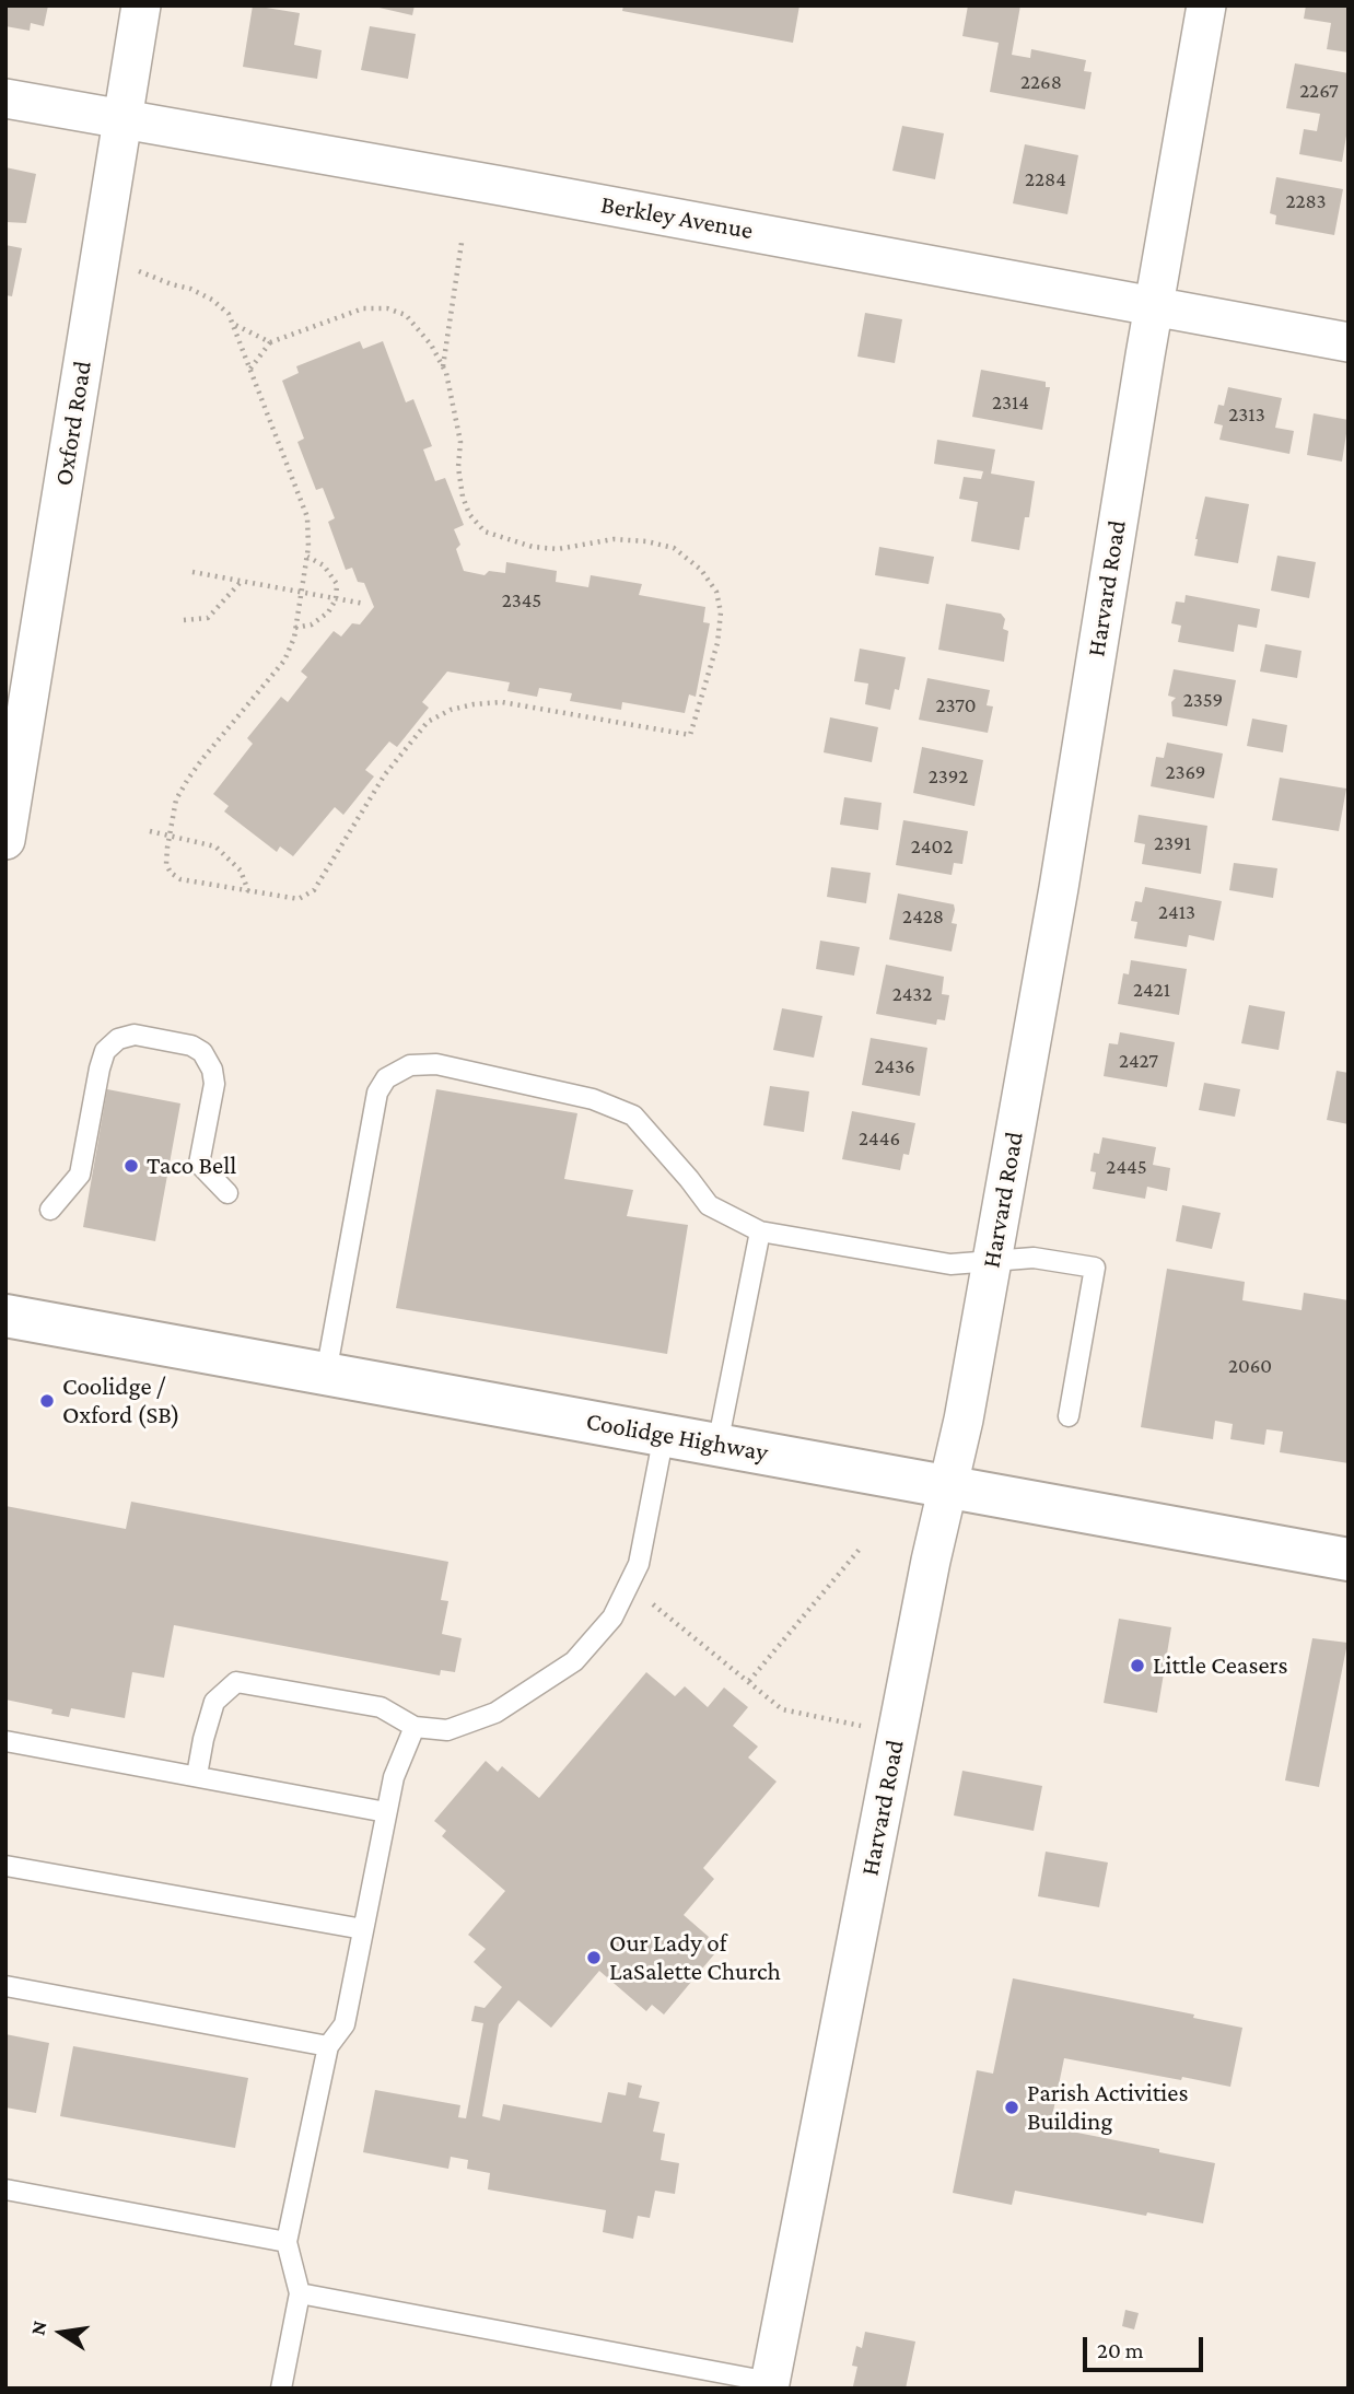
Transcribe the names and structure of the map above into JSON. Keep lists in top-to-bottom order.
{
  "streets": {
    "main road": ["Coolidge Highway"],
    "street": ["Berkley Avenue", "Oxford Road", "Harvard Road"]
  },
  "crossings": [
    ["Berkley Avenue", "Oxford Road"],
    ["Berkley Avenue", "Harvard Road"],
    ["Harvard Road", "Coolidge Highway"]
  ],
  "places": [
    "Taco Bell",
    "Coolidge / Oxford (SB)",
    "Little Ceasers",
    "Our Lady of LaSalette Church",
    "Parish Activities Building"
  ],
  "house_numbers": [
    "2268",
    "2267",
    "2284",
    "2283",
    "2314",
    "2313",
    "2345",
    "2359",
    "2370",
    "2369",
    "2392",
    "2391",
    "2402",
    "2413",
    "2428",
    "2421",
    "2432",
    "2427",
    "2436",
    "2446",
    "2445",
    "2060"
  ],
  "scale_bar": "20 m",
  "north": "left"
}
